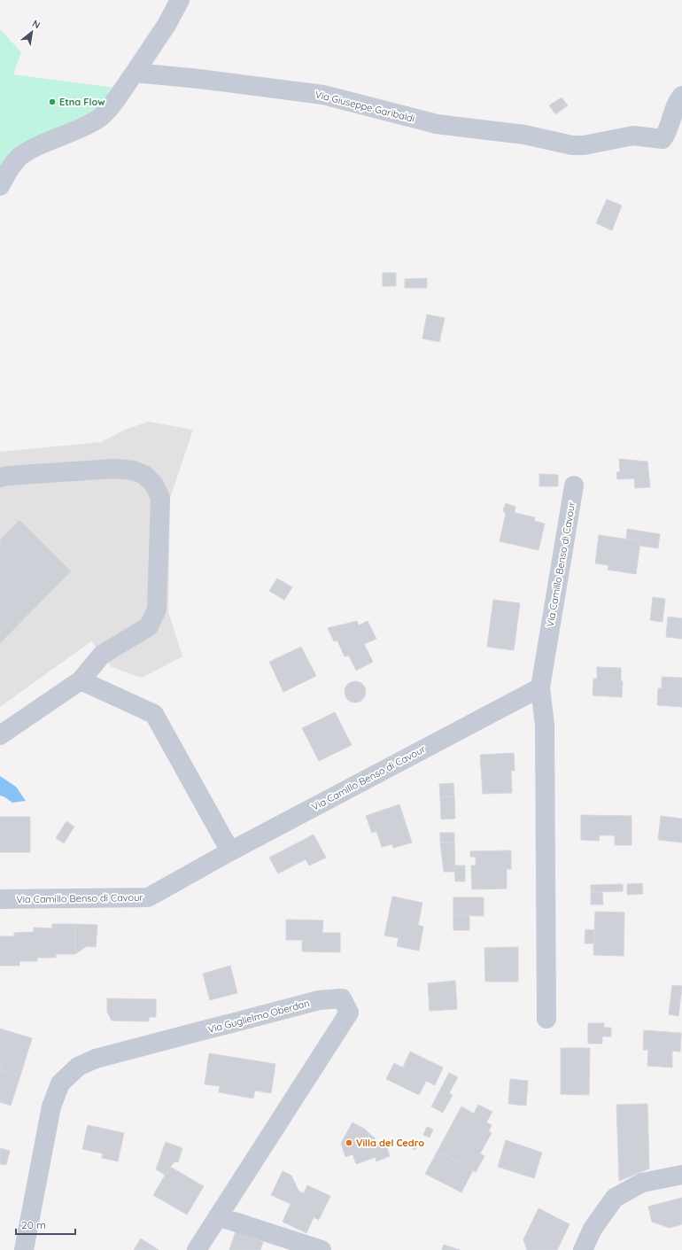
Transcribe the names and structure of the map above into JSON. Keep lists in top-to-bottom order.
{
  "streets": {
    "street": ["Via Giuseppe Garibaldi", "Via Camillo Benso di Cavour", "Via Guglielmo Oberdan"]
  },
  "places": ["Etna Flow", "Villa del Cedro"],
  "scale_bar": "20 m",
  "north": "top right"
}
